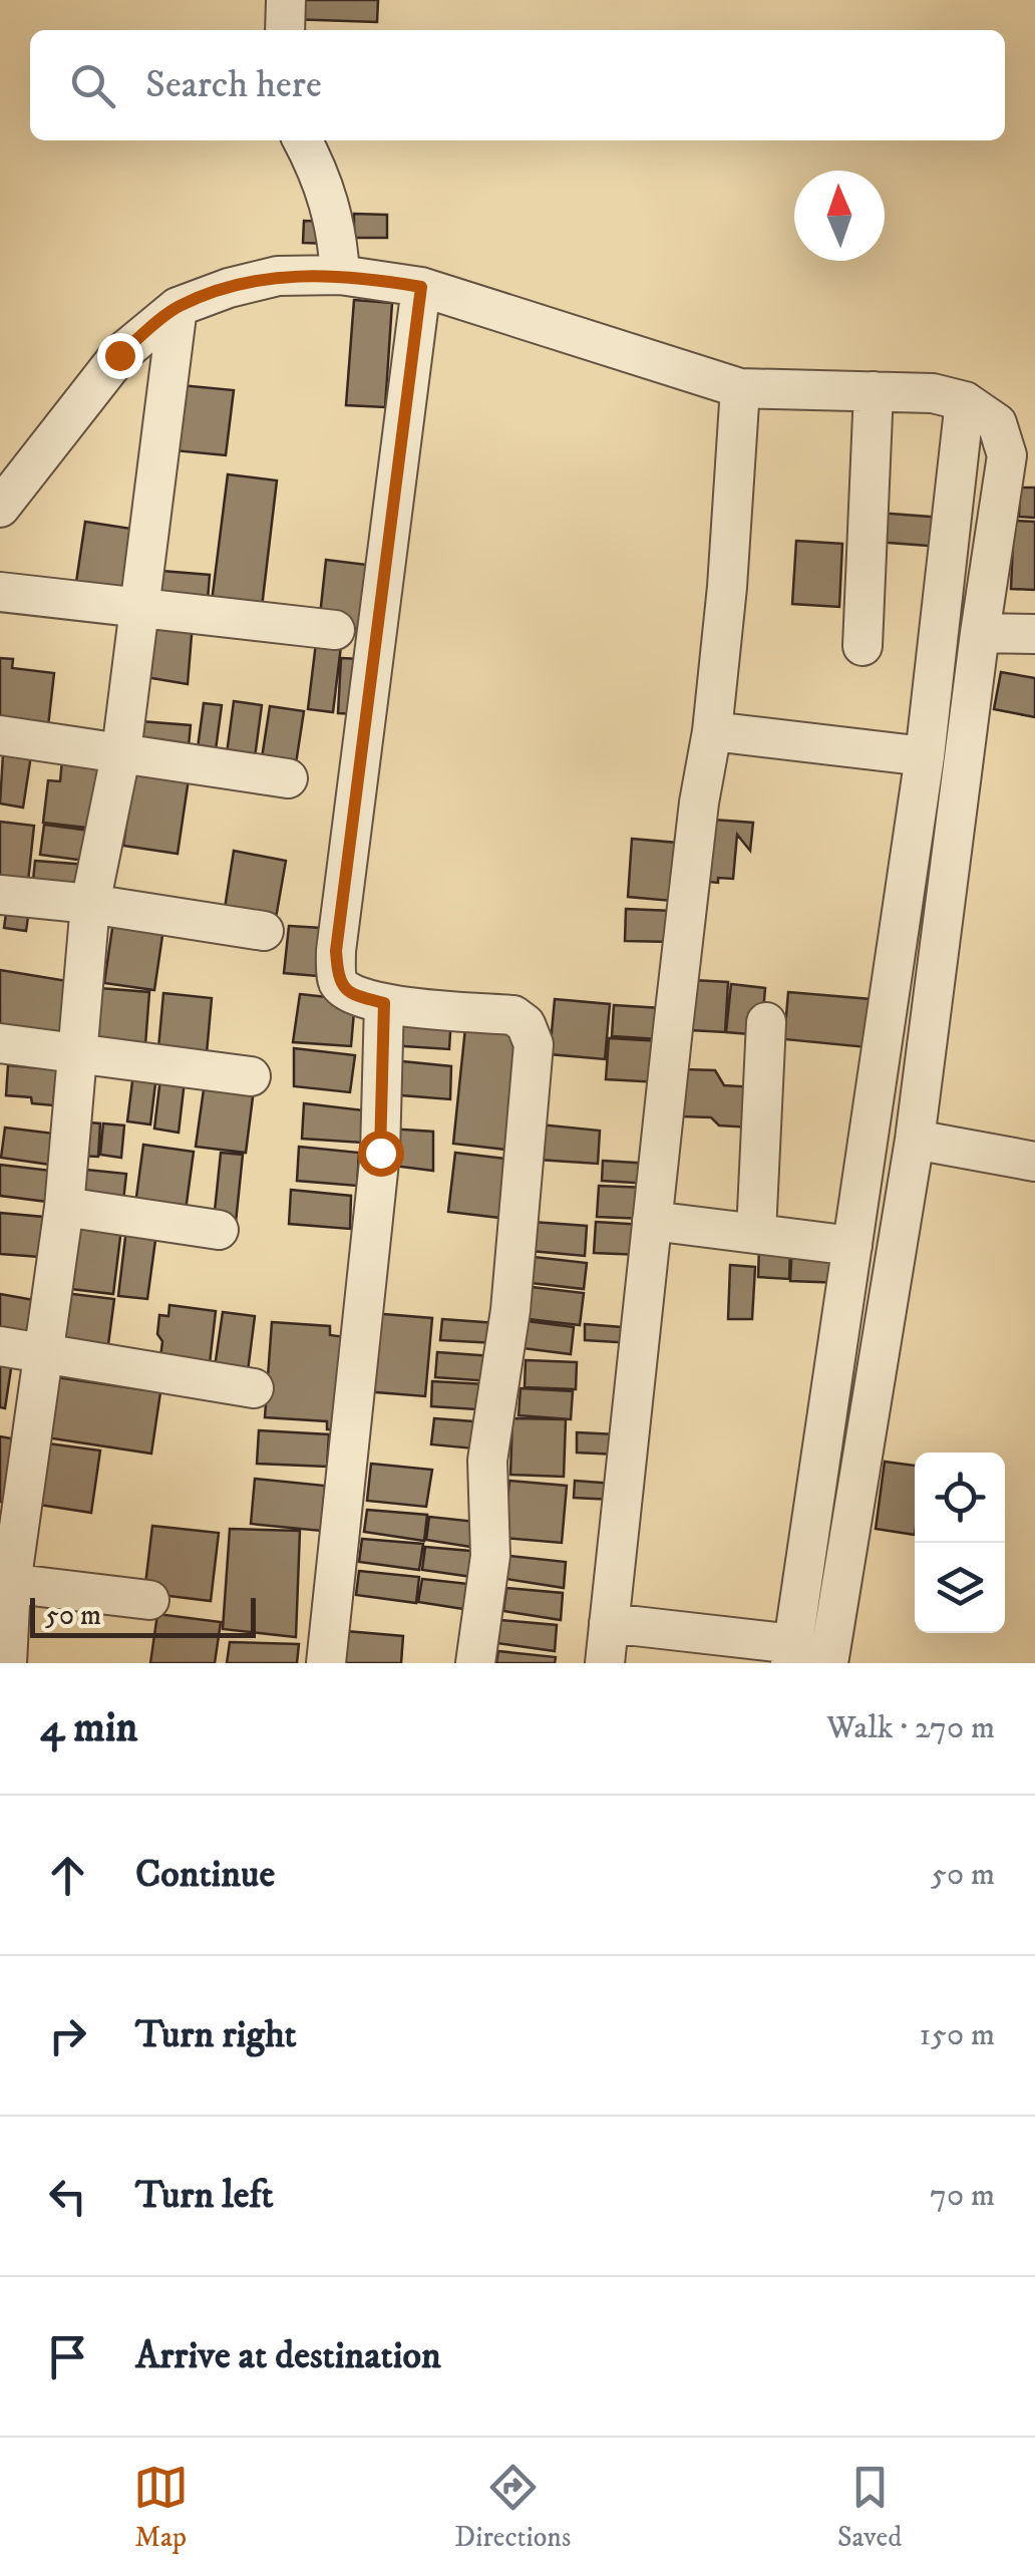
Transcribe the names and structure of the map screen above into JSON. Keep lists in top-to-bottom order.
{
  "scale_bar": "50 m",
  "north": "top",
  "page": {
    "search": "Search here",
    "scale": "50 m",
    "heading": ["4 min", "Walk · 270 m"],
    "list": [
      ["Continue", "50 m"],
      ["Turn right", "150 m"],
      ["Turn left", "70 m"],
      "Arrive at destination"
    ],
    "nav": ["Map", "Directions", "Saved"]
  }
}
